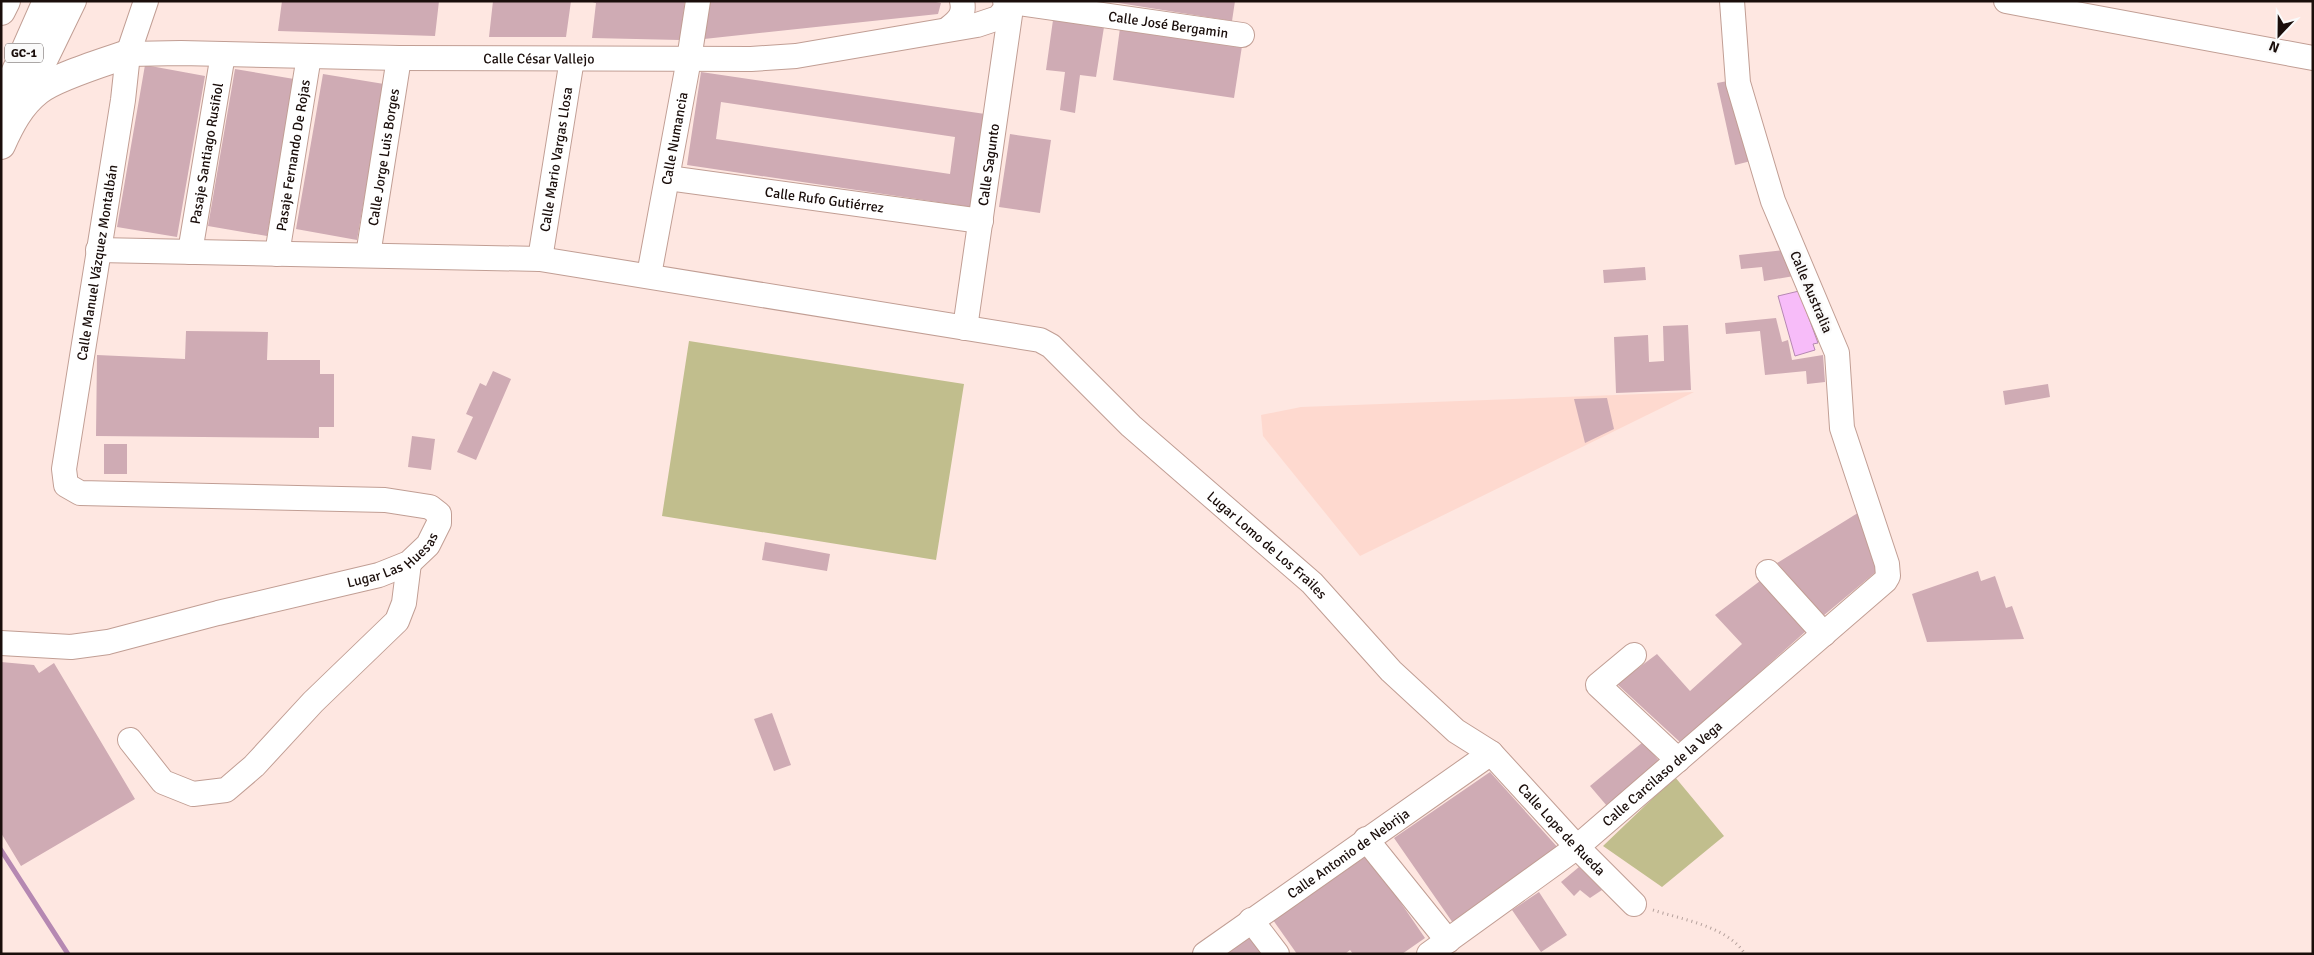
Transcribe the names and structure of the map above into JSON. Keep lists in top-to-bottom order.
{
  "streets": {
    "highway": ["GC-1"],
    "street": [
      "Calle José Bergamin",
      "Calle César Vallejo",
      "Calle Numancia",
      "Pasaje Santiago Rusiñol",
      "Pasaje Fernando De Rojas",
      "Calle Jorge Luis Borges",
      "Calle Mario Vargas Llosa",
      "Calle Sagunto",
      "Calle Rufo Gutiérrez",
      "Calle Manuel Vázquez Montalbán",
      "Calle Australia",
      "Lugar Lomo de Los Frailes",
      "Lugar Las Huesas",
      "Calle Carcilaso de la Vega",
      "Calle Lope de Rueda",
      "Calle Antonio de Nebrija"
    ]
  },
  "crossings": [
    ["Calle José Bergamin", "Calle César Vallejo"],
    ["Calle José Bergamin", "Calle Sagunto"],
    ["Calle César Vallejo", "Calle Numancia"],
    ["Calle César Vallejo", "Pasaje Santiago Rusiñol"],
    ["Calle César Vallejo", "Pasaje Fernando De Rojas"],
    ["Calle César Vallejo", "Calle Jorge Luis Borges"],
    ["Calle César Vallejo", "Calle Mario Vargas Llosa"],
    ["Calle César Vallejo", "Calle Sagunto"],
    ["Calle César Vallejo", "Calle Manuel Vázquez Montalbán"],
    ["Calle Numancia", "Calle Rufo Gutiérrez"],
    ["Calle Sagunto", "Calle Rufo Gutiérrez"],
    ["Calle Sagunto", "Lugar Lomo de Los Frailes"],
    ["Calle Manuel Vázquez Montalbán", "Lugar Las Huesas"],
    ["Calle Australia", "Calle Carcilaso de la Vega"],
    ["Lugar Lomo de Los Frailes", "Calle Lope de Rueda"],
    ["Lugar Lomo de Los Frailes", "Calle Antonio de Nebrija"],
    ["Calle Carcilaso de la Vega", "Calle Lope de Rueda"],
    ["Calle Lope de Rueda", "Calle Antonio de Nebrija"]
  ],
  "north": "bottom"
}
